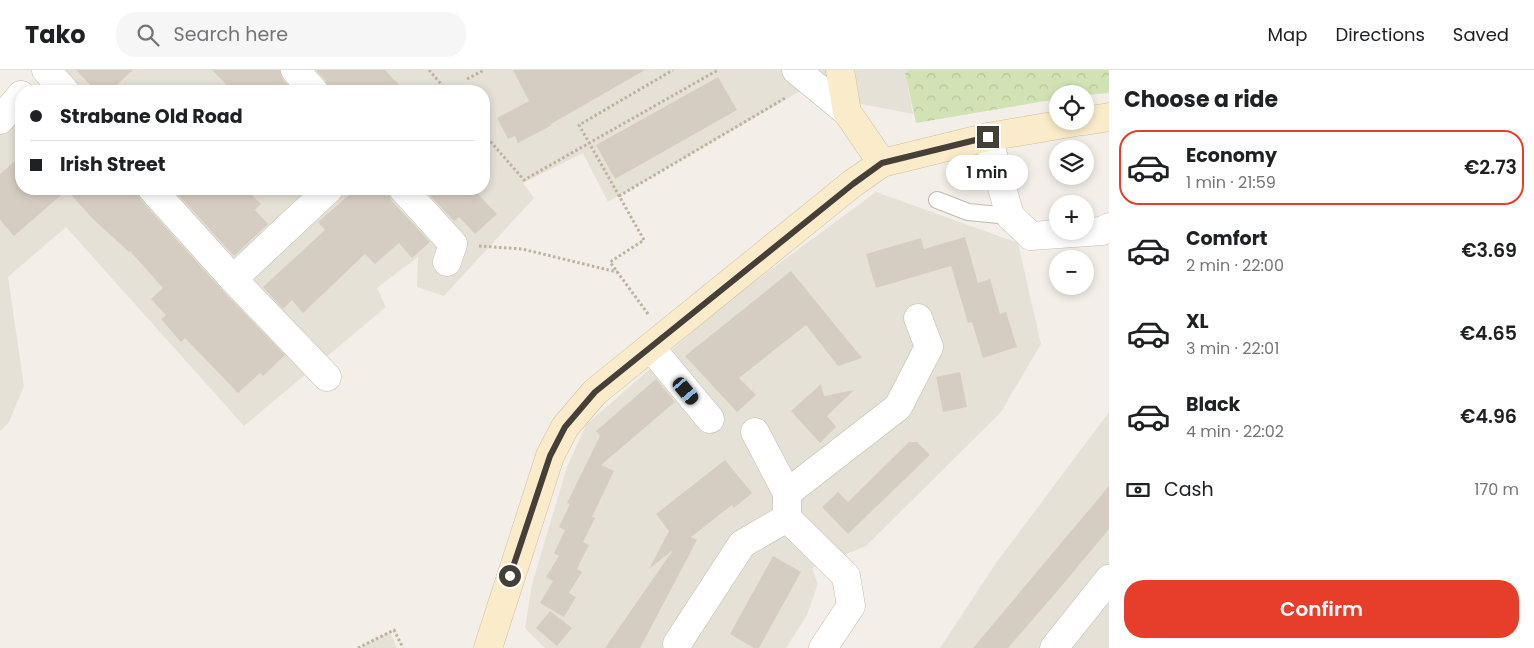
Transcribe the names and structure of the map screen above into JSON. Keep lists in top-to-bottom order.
{
  "page": {
    "header": "Tako",
    "search": "Search here",
    "nav": ["Map", "Directions", "Saved"],
    "heading": "Choose a ride",
    "map_buttons": ["+", "−"],
    "banner": ["Strabane Old Road", "Irish Street"],
    "list": [
      {
        "name": "Economy",
        "note": "1 min · 21:59",
        "value": "€2.73"
      },
      {
        "name": "Comfort",
        "note": "2 min · 22:00",
        "value": "€3.69"
      },
      {
        "name": "XL",
        "note": "3 min · 22:01",
        "value": "€4.65"
      },
      {
        "name": "Black",
        "note": "4 min · 22:02",
        "value": "€4.96"
      }
    ],
    "bubble": "1 min",
    "pay": ["Cash", "170 m"],
    "buttons": "Confirm"
  }
}
